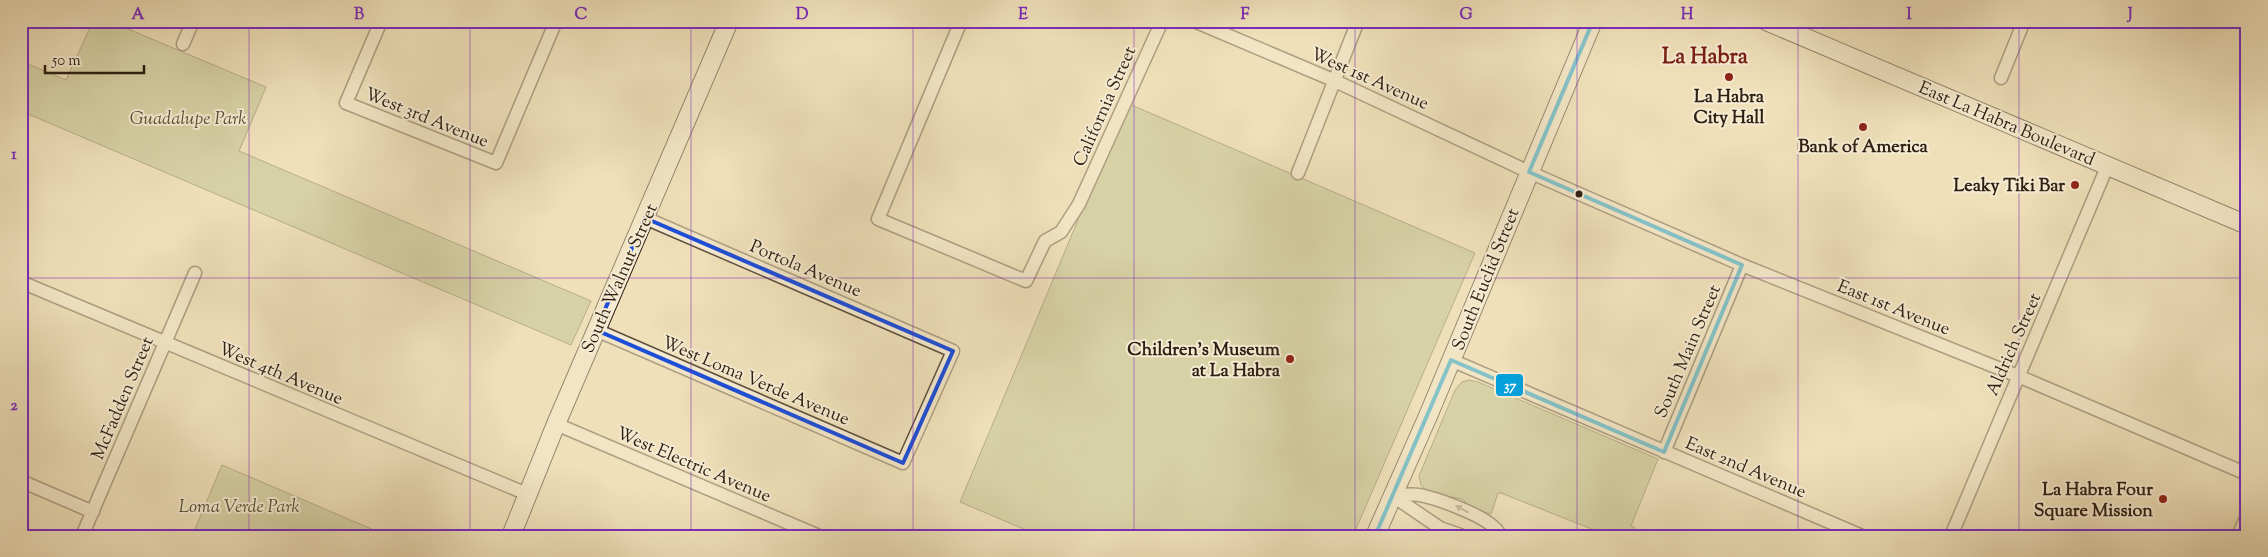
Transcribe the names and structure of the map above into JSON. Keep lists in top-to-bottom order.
{
  "streets": {
    "main road": ["East La Habra Boulevard", "South Walnut Street", "South Euclid Street"],
    "street": [
      "West 1st Avenue",
      "California Street",
      "West 3rd Avenue",
      "Portola Avenue",
      "East 1st Avenue",
      "Aldrich Street",
      "South Main Street",
      "West 4th Avenue",
      "West Loma Verde Avenue",
      "McFadden Street",
      "West Electric Avenue",
      "East 2nd Avenue"
    ]
  },
  "crossings": [
    ["West 1st Avenue", "South Euclid Street"],
    ["West 1st Avenue", "East 1st Avenue"],
    ["East La Habra Boulevard", "Aldrich Street"],
    ["Portola Avenue", "South Walnut Street"],
    ["Portola Avenue", "West Loma Verde Avenue"],
    ["South Walnut Street", "West 4th Avenue"],
    ["South Walnut Street", "West Loma Verde Avenue"],
    ["South Walnut Street", "West Electric Avenue"],
    ["South Euclid Street", "East 1st Avenue"],
    ["South Euclid Street", "East 2nd Avenue"],
    ["East 1st Avenue", "Aldrich Street"],
    ["East 1st Avenue", "South Main Street"],
    ["South Main Street", "East 2nd Avenue"],
    ["West 4th Avenue", "McFadden Street"]
  ],
  "districts": ["La Habra"],
  "parks": ["Guadalupe Park", "Loma Verde Park"],
  "places": [
    "La Habra City Hall",
    "Bank of America",
    "Leaky Tiki Bar",
    "Children's Museum at La Habra",
    "La Habra Four Square Mission"
  ],
  "lines": ["transit line 37"],
  "scale_bar": "50 m",
  "grid": {
    "columns": [
      "A",
      "B",
      "C",
      "D",
      "E",
      "F",
      "G",
      "H",
      "I",
      "J"
    ],
    "rows": ["1", "2"]
  }
}
